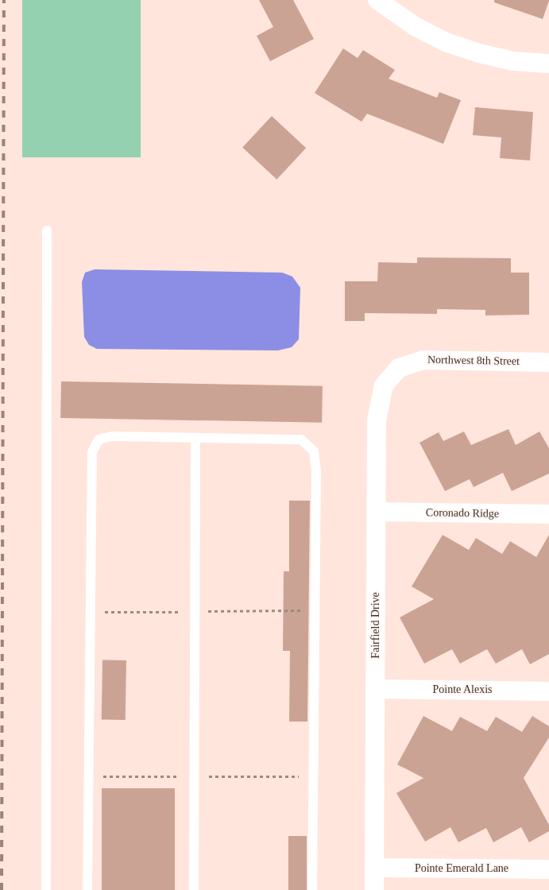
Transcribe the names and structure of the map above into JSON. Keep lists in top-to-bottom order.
{
  "streets": {
    "street": [
      "Northwest 8th Street",
      "Coronado Ridge",
      "Fairfield Drive",
      "Pointe Alexis",
      "Pointe Emerald Lane"
    ]
  },
  "crossings": [
    ["Northwest 8th Street", "Fairfield Drive"],
    ["Coronado Ridge", "Fairfield Drive"],
    ["Fairfield Drive", "Pointe Alexis"],
    ["Fairfield Drive", "Pointe Emerald Lane"]
  ]
}
